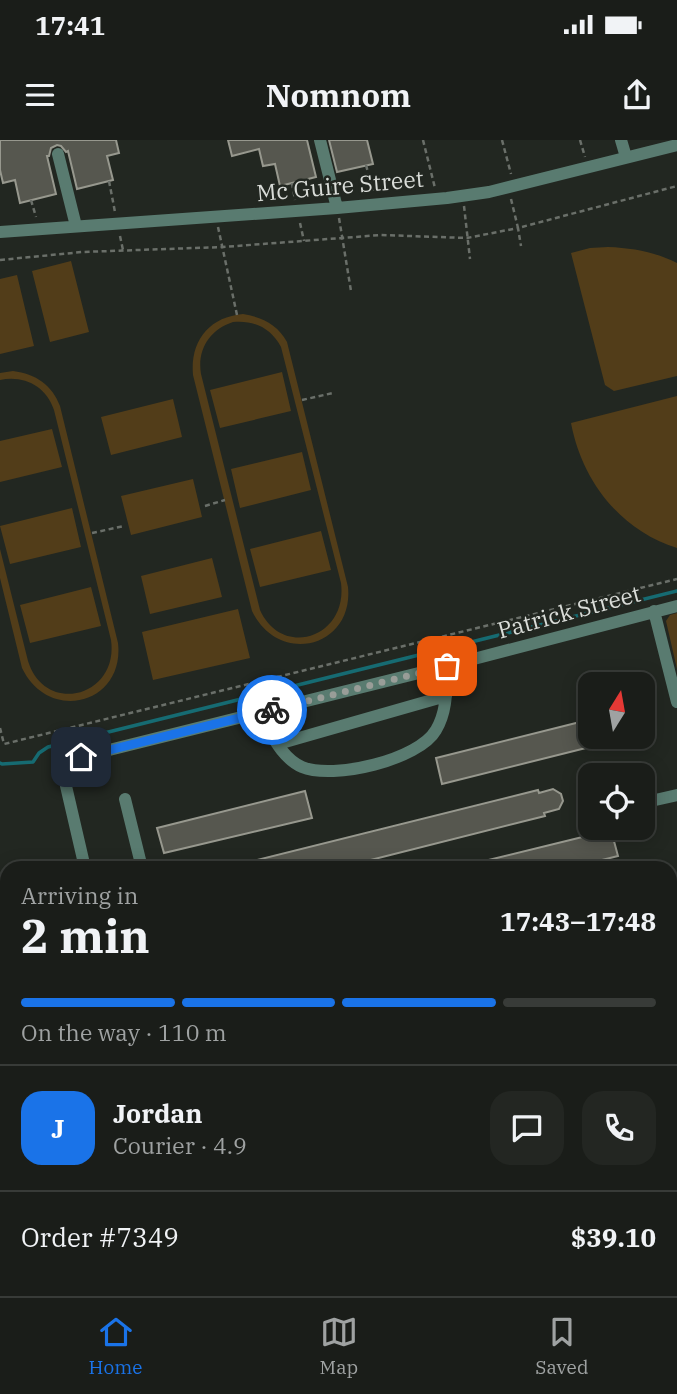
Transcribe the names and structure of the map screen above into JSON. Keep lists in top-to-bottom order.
{
  "streets": {
    "street": ["Mc Guire Street", "Patrick Street"]
  },
  "north": "top",
  "page": {
    "status": "17:41",
    "header": "Nomnom",
    "heading": ["2 min", "Arriving in", "17:43–17:48"],
    "panel": [
      "Jordan",
      "Courier · 4.9",
      "Order #7349",
      "$39.10"
    ],
    "bar": "On the way · 110 m",
    "round": "J",
    "tabs": ["Home", "Map", "Saved"]
  }
}
